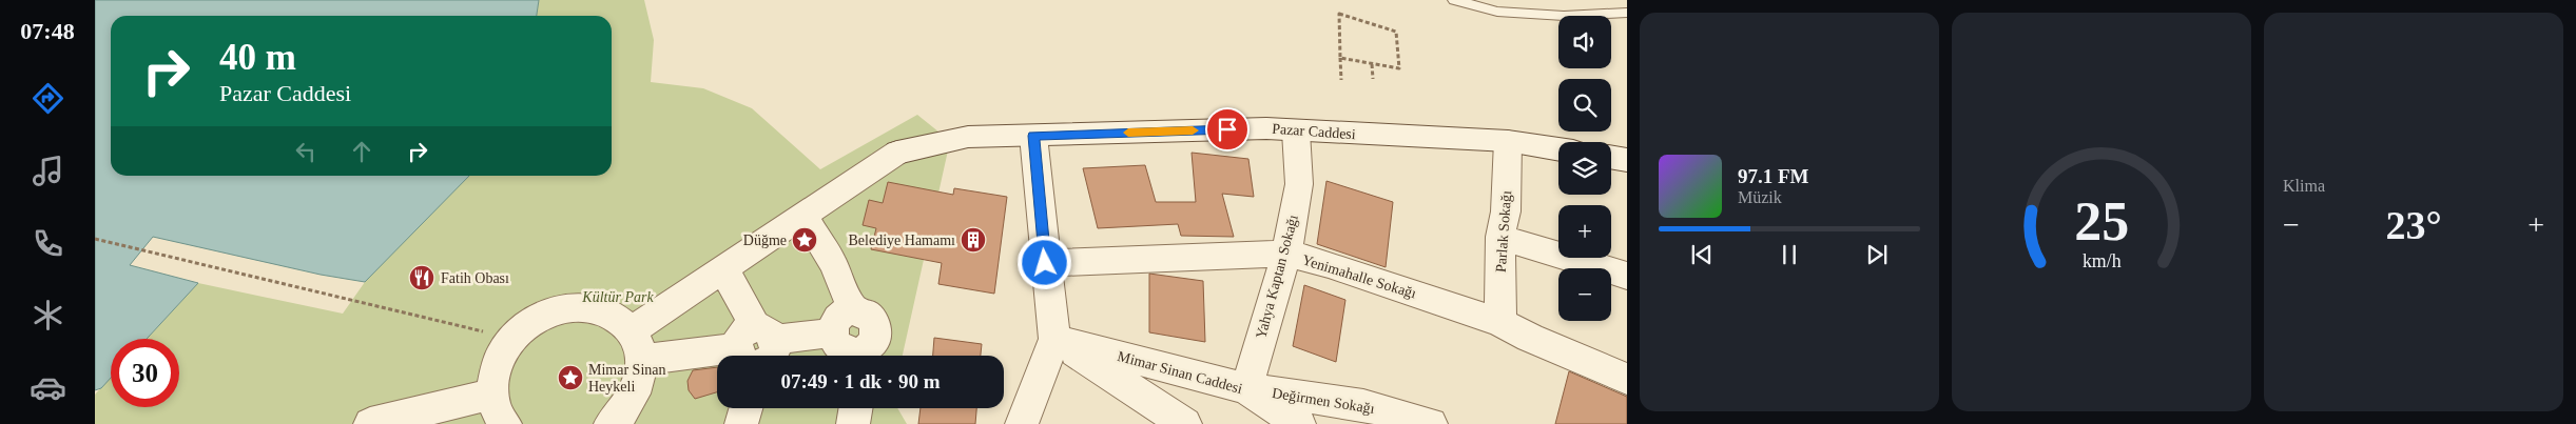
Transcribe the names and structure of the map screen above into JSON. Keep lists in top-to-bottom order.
{
  "streets": {
    "street": [
      "Pazar Caddesi",
      "Parlak Sokağı",
      "Yahya Kaptan Sokağı",
      "Yenimahalle Sokağı",
      "Mimar Sinan Caddesi",
      "Değirmen Sokağı"
    ]
  },
  "crossings": [
    ["Pazar Caddesi", "Parlak Sokağı"],
    ["Pazar Caddesi", "Yahya Kaptan Sokağı"],
    ["Parlak Sokağı", "Yenimahalle Sokağı"],
    ["Yahya Kaptan Sokağı", "Yenimahalle Sokağı"],
    ["Yahya Kaptan Sokağı", "Mimar Sinan Caddesi"],
    ["Yahya Kaptan Sokağı", "Değirmen Sokağı"],
    ["Mimar Sinan Caddesi", "Değirmen Sokağı"]
  ],
  "parks": ["Kültür Park"],
  "places": {
    "place": ["Düğme", "Mimar Sinan Heykeli"],
    "building": ["Belediye Hamamı"],
    "restaurant": ["Fatih Obası"]
  },
  "page": {
    "tabs": "07:48",
    "tile": "Klima",
    "map_buttons": ["+", "−"],
    "turn": ["40 m", "Pazar Caddesi"],
    "song": ["97.1 FM", "Müzik"],
    "heat": ["−", "23°", "+"],
    "limit": "30",
    "trip": "07:49 · 1 dk · 90 m",
    "gauge": ["25", "km/h"]
  }
}
